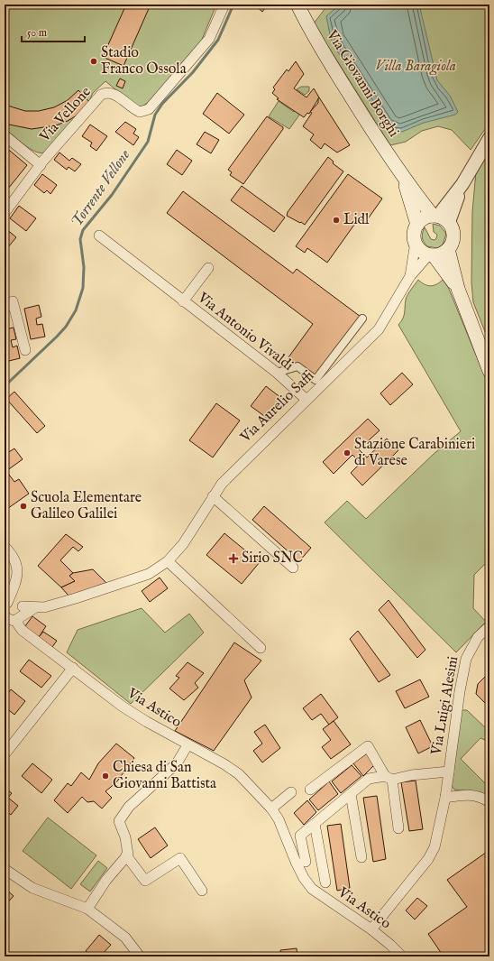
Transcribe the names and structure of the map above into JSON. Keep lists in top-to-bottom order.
{
  "streets": {
    "main road": ["Via Giovanni Borghi"],
    "street": [
      "Via Vellone",
      "Via Antonio Vivaldi",
      "Via Aurelio Saffi",
      "Via Luigi Alesini",
      "Via Astico"
    ]
  },
  "crossings": [
    ["Via Giovanni Borghi", "Via Aurelio Saffi"],
    ["Via Antonio Vivaldi", "Via Aurelio Saffi"],
    ["Via Aurelio Saffi", "Via Astico"],
    ["Via Luigi Alesini", "Via Astico"]
  ],
  "water": ["Torrente Vellone"],
  "parks": ["Villa Baragiola"],
  "places": {
    "other": [
      "Stadio Franco Ossola",
      "Lidl",
      "Stazione Carabinieri di Varese",
      "Scuola Elementare Galileo Galilei",
      "Chiesa di San Giovanni Battista"
    ],
    "health": ["Sirio SNC"]
  },
  "scale_bar": "50 m"
}
